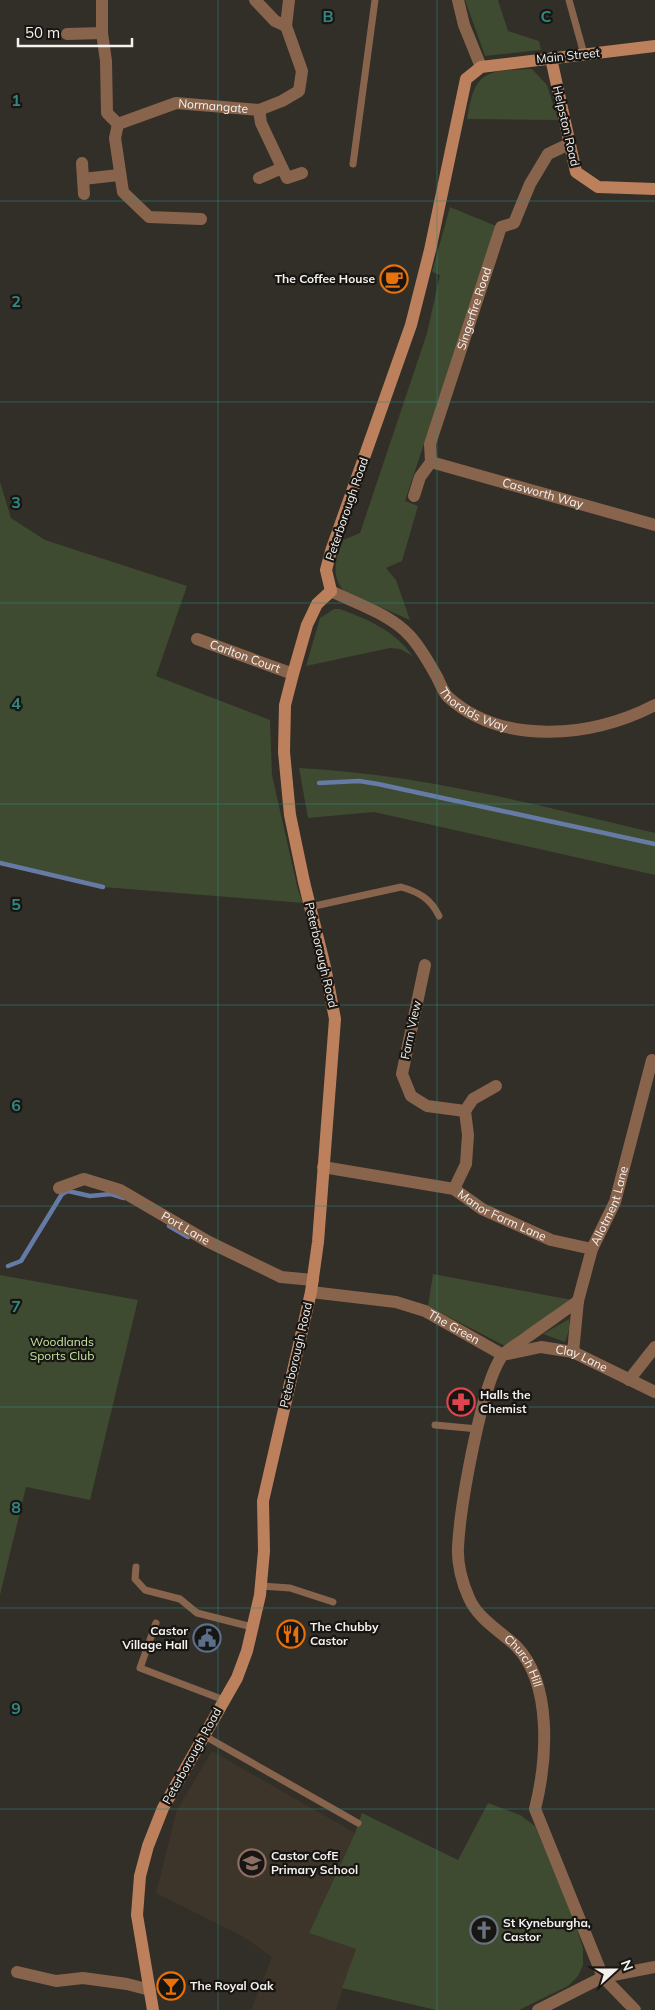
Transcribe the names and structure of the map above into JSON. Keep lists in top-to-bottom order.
{
  "streets": {
    "street": [
      "Main Street",
      "Normangate",
      "Helpston Road",
      "Singerfire Road",
      "Casworth Way",
      "Peterborough Road",
      "Carlton Court",
      "Thorolds Way",
      "Farm View",
      "Allotment Lane",
      "Manor Farm Lane",
      "Port Lane",
      "The Green",
      "Clay Lane",
      "Church Hill"
    ]
  },
  "crossings": [
    ["Main Street", "Helpston Road"],
    ["Main Street", "Peterborough Road"],
    ["Helpston Road", "Singerfire Road"],
    ["Singerfire Road", "Casworth Way"],
    ["Peterborough Road", "Carlton Court"],
    ["Peterborough Road", "Thorolds Way"],
    ["Peterborough Road", "Manor Farm Lane"],
    ["Peterborough Road", "Port Lane"],
    ["Peterborough Road", "The Green"],
    ["Allotment Lane", "Manor Farm Lane"],
    ["Allotment Lane", "Clay Lane"],
    ["Port Lane", "The Green"],
    ["The Green", "Clay Lane"],
    ["The Green", "Church Hill"],
    ["Clay Lane", "Church Hill"]
  ],
  "parks": ["Woodlands Sports Club"],
  "places": {
    "cafe": ["The Coffee House"],
    "pharmacy": ["Halls the Chemist"],
    "restaurant": ["The Chubby Castor"],
    "public building": ["Castor Village Hall"],
    "school or university": ["Castor CofE Primary School"],
    "church": ["St Kyneburgha, Castor"],
    "bar": ["The Royal Oak"]
  },
  "scale_bar": "50 m",
  "north": "right",
  "grid": {
    "columns": ["B", "C"],
    "rows": [
      "1",
      "2",
      "3",
      "4",
      "5",
      "6",
      "7",
      "8",
      "9"
    ]
  }
}
